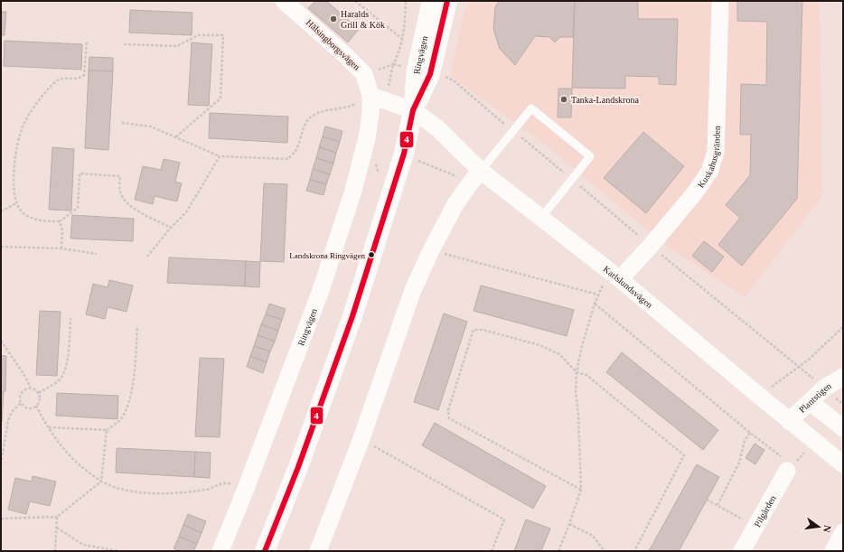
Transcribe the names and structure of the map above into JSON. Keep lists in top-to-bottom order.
{
  "streets": {
    "main road": ["Ringvägen"],
    "street": [
      "Hälsingborgsvägen",
      "Kuskahusgränden",
      "Karlslundsvägen",
      "Plantstigen",
      "Pilgården"
    ]
  },
  "crossings": [
    ["Hälsingborgsvägen", "Ringvägen"],
    ["Hälsingborgsvägen", "Karlslundsvägen"],
    ["Ringvägen", "Karlslundsvägen"],
    ["Kuskahusgränden", "Karlslundsvägen"],
    ["Karlslundsvägen", "Plantstigen"]
  ],
  "places": ["Haralds Grill & Kök", "Tanka-Landskrona", "Landskrona Ringvägen"],
  "lines": ["transit line 4"],
  "north": "right"
}
